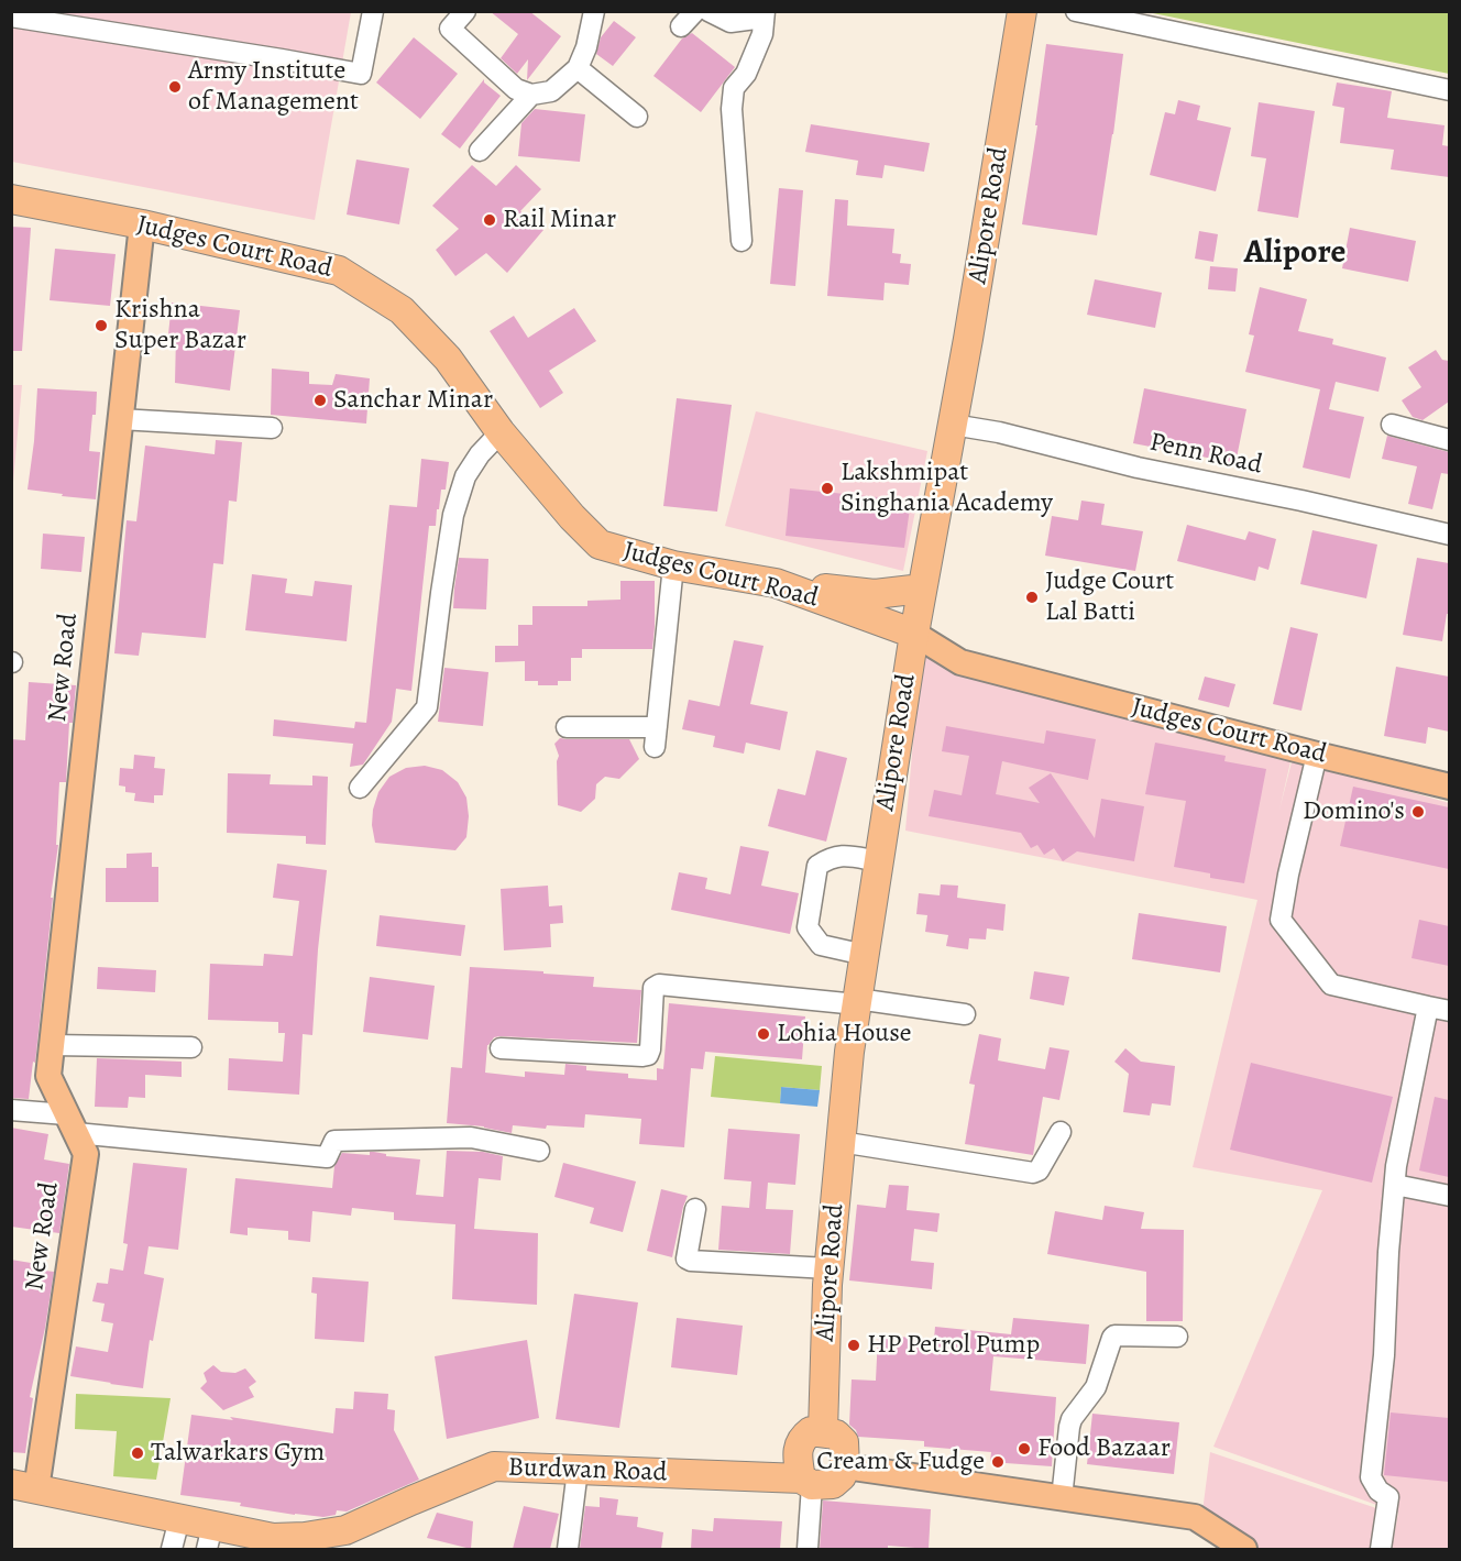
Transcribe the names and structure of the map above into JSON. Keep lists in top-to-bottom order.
{
  "streets": {
    "highway": ["Alipore Road", "Judges Court Road", "Burdwan Road"],
    "main road": ["New Road"],
    "street": ["Penn Road"]
  },
  "crossings": [
    ["Alipore Road", "Judges Court Road"],
    ["Alipore Road", "Penn Road"],
    ["Alipore Road", "Burdwan Road"],
    ["Judges Court Road", "New Road"],
    ["New Road", "Burdwan Road"]
  ],
  "districts": ["Alipore"],
  "places": [
    "Army Institute of Management",
    "Rail Minar",
    "Krishna Super Bazar",
    "Sanchar Minar",
    "Lakshmipat Singhania Academy",
    "Judge Court Lal Batti",
    "Domino's",
    "Lohia House",
    "HP Petrol Pump",
    "Food Bazaar",
    "Talwarkars Gym",
    "Cream & Fudge"
  ]
}
